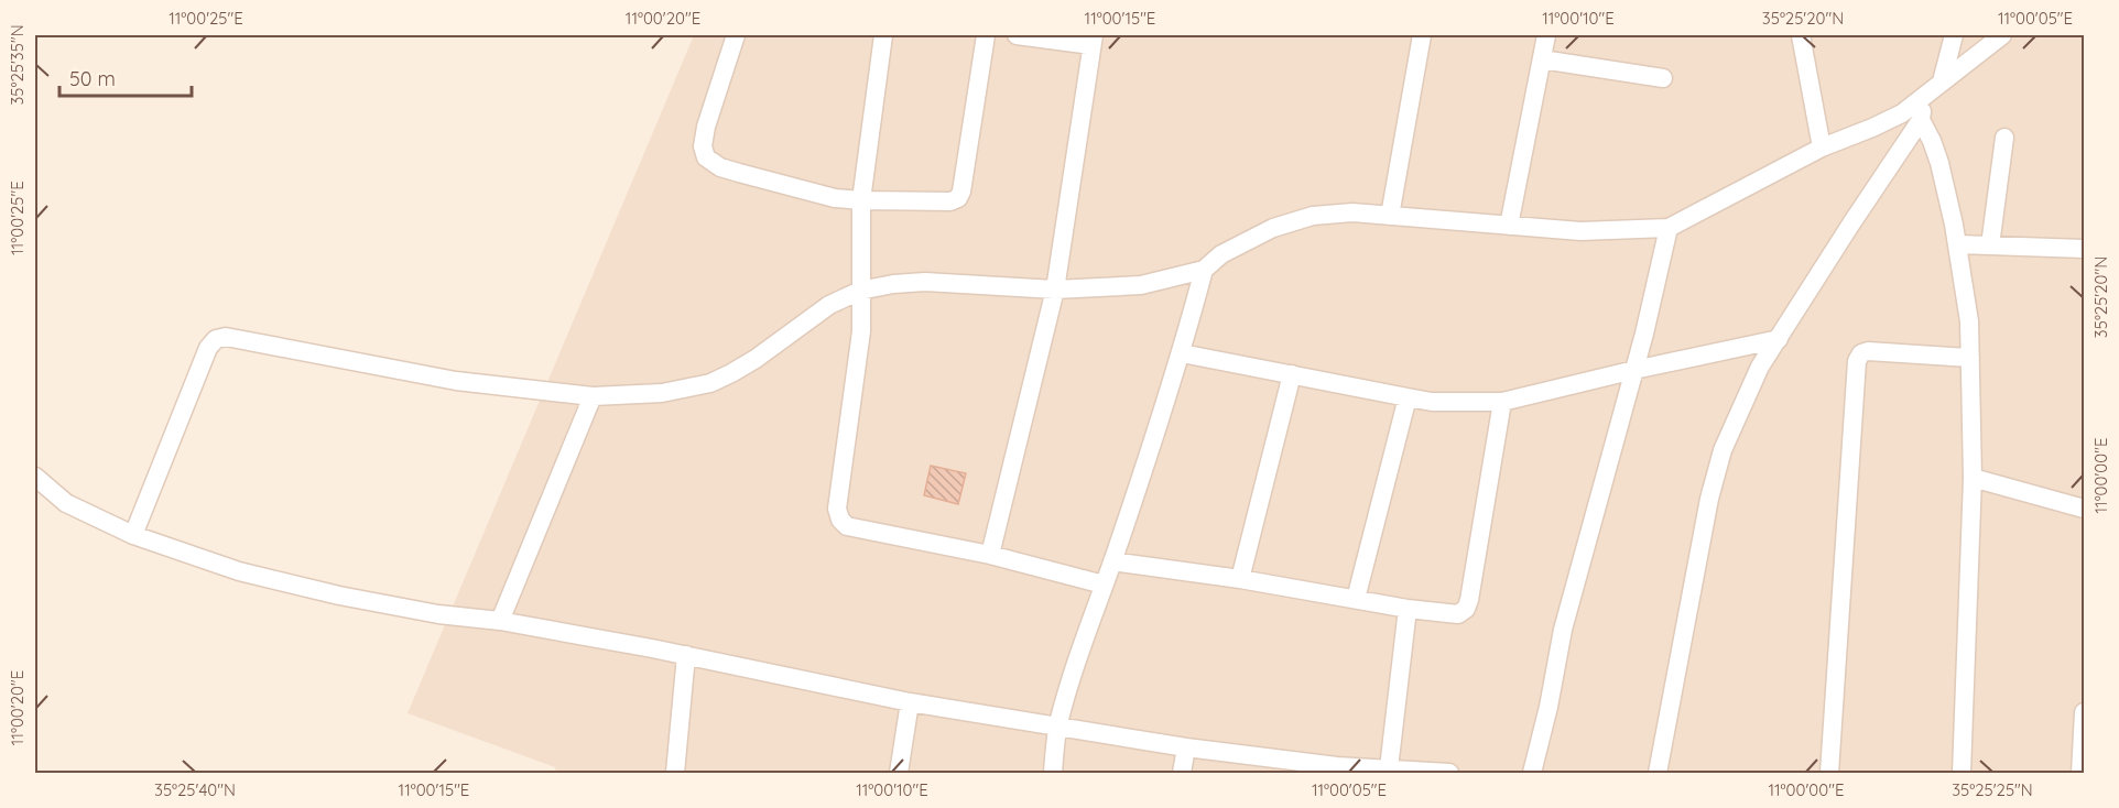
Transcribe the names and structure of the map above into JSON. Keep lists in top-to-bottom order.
{
  "scale_bar": "50 m",
  "coordinates": [
    "11°00'25\"E",
    "11°00'20\"E",
    "11°00'15\"E",
    "11°00'10\"E",
    "35°25'20\"N",
    "11°00'05\"E",
    "35°25'35\"N",
    "11°00'00\"E",
    "35°25'40\"N",
    "35°25'25\"N"
  ]
}
